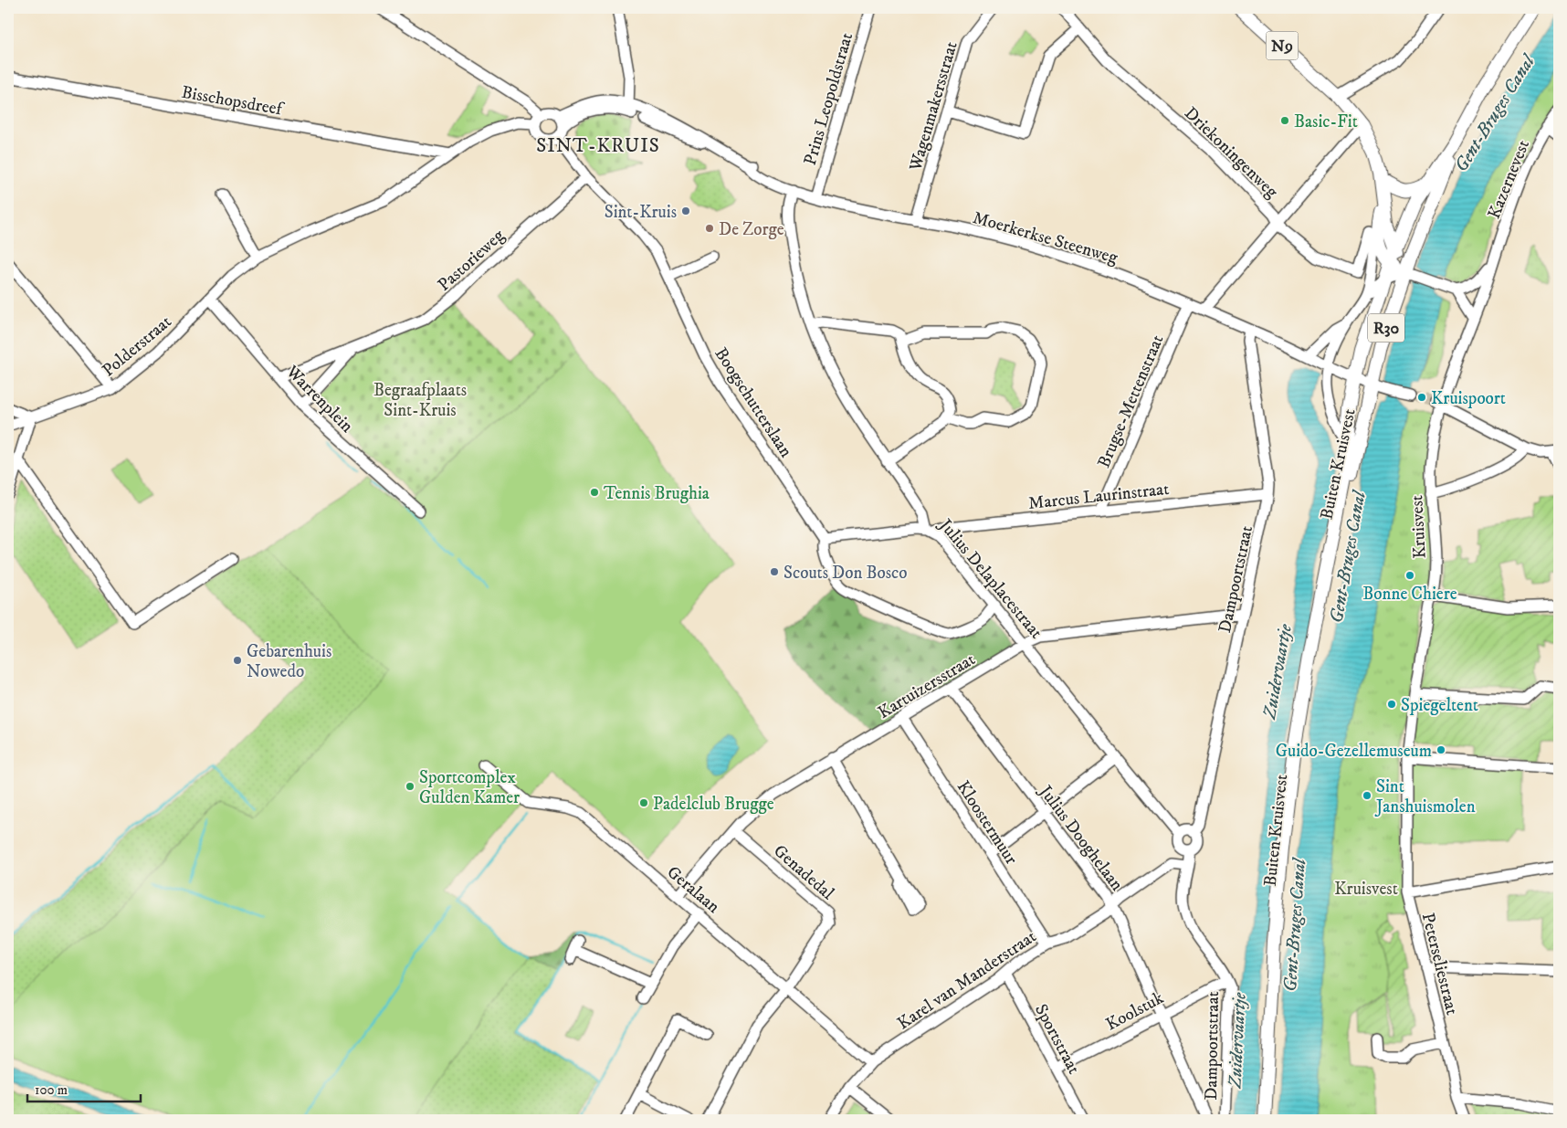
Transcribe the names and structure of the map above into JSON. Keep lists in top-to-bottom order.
{
  "streets": {
    "main road": ["N9", "R30", "Buiten Kruisvest"],
    "street": [
      "Prins Leopoldstraat",
      "Bisschopsdreef",
      "Wagenmakersstraat",
      "Driekoningenweg",
      "Kazernevest",
      "Moerkerkse Steenweg",
      "Pastorieweg",
      "Polderstraat",
      "Warrenplein",
      "Brugse-Mettenstraat",
      "Boogschutterslaan",
      "Marcus Laurinstraat",
      "Kruisvest",
      "Julius Delaplacestraat",
      "Dampoortstraat",
      "Kartuizersstraat",
      "Kloostermuur",
      "Julius Dooghelaan",
      "Genadedal",
      "Geralaan",
      "Peterseliestraat",
      "Karel van Manderstraat",
      "Koolstuk",
      "Sportstraat"
    ]
  },
  "crossings": [
    ["N9", "Driekoningenweg"],
    ["N9", "R30"],
    ["Prins Leopoldstraat", "Moerkerkse Steenweg"],
    ["Bisschopsdreef", "Polderstraat"],
    ["Wagenmakersstraat", "Moerkerkse Steenweg"],
    ["Kazernevest", "Kruisvest"],
    ["Moerkerkse Steenweg", "R30"],
    ["Moerkerkse Steenweg", "Polderstraat"],
    ["Moerkerkse Steenweg", "Brugse-Mettenstraat"],
    ["Moerkerkse Steenweg", "Boogschutterslaan"],
    ["Moerkerkse Steenweg", "Buiten Kruisvest"],
    ["Moerkerkse Steenweg", "Julius Delaplacestraat"],
    ["Moerkerkse Steenweg", "Dampoortstraat"],
    ["Pastorieweg", "Warrenplein"],
    ["Pastorieweg", "Boogschutterslaan"],
    ["R30", "Buiten Kruisvest"],
    ["Polderstraat", "Warrenplein"],
    ["Polderstraat", "Boogschutterslaan"],
    ["Brugse-Mettenstraat", "Marcus Laurinstraat"],
    ["Boogschutterslaan", "Marcus Laurinstraat"],
    ["Marcus Laurinstraat", "Julius Delaplacestraat"],
    ["Marcus Laurinstraat", "Dampoortstraat"],
    ["Kruisvest", "Peterseliestraat"],
    ["Julius Delaplacestraat", "Dampoortstraat"],
    ["Julius Delaplacestraat", "Kartuizersstraat"],
    ["Dampoortstraat", "Kartuizersstraat"],
    ["Dampoortstraat", "Karel van Manderstraat"],
    ["Dampoortstraat", "Koolstuk"],
    ["Kartuizersstraat", "Kloostermuur"],
    ["Kartuizersstraat", "Julius Dooghelaan"],
    ["Kartuizersstraat", "Genadedal"],
    ["Kartuizersstraat", "Geralaan"],
    ["Kloostermuur", "Karel van Manderstraat"],
    ["Julius Dooghelaan", "Karel van Manderstraat"],
    ["Julius Dooghelaan", "Koolstuk"],
    ["Genadedal", "Geralaan"],
    ["Geralaan", "Karel van Manderstraat"],
    ["Karel van Manderstraat", "Sportstraat"],
    ["Koolstuk", "Sportstraat"]
  ],
  "districts": ["SINT-KRUIS"],
  "water": ["Gent-Bruges Canal", "Zuidervaartje"],
  "parks": ["Begraafplaats Sint-Kruis", "Kruisvest"],
  "places": [
    "Basic-Fit",
    "Sint-Kruis",
    "De Zorge",
    "Kruispoort",
    "Tennis Brughia",
    "Scouts Don Bosco",
    "Bonne Chiere",
    "Gebarenhuis Nowedo",
    "Spiegeltent",
    "Guido-Gezellemuseum",
    "Sportcomplex Gulden Kamer",
    "Sint Janshuismolen",
    "Padelclub Brugge"
  ],
  "scale_bar": "100 m"
}
